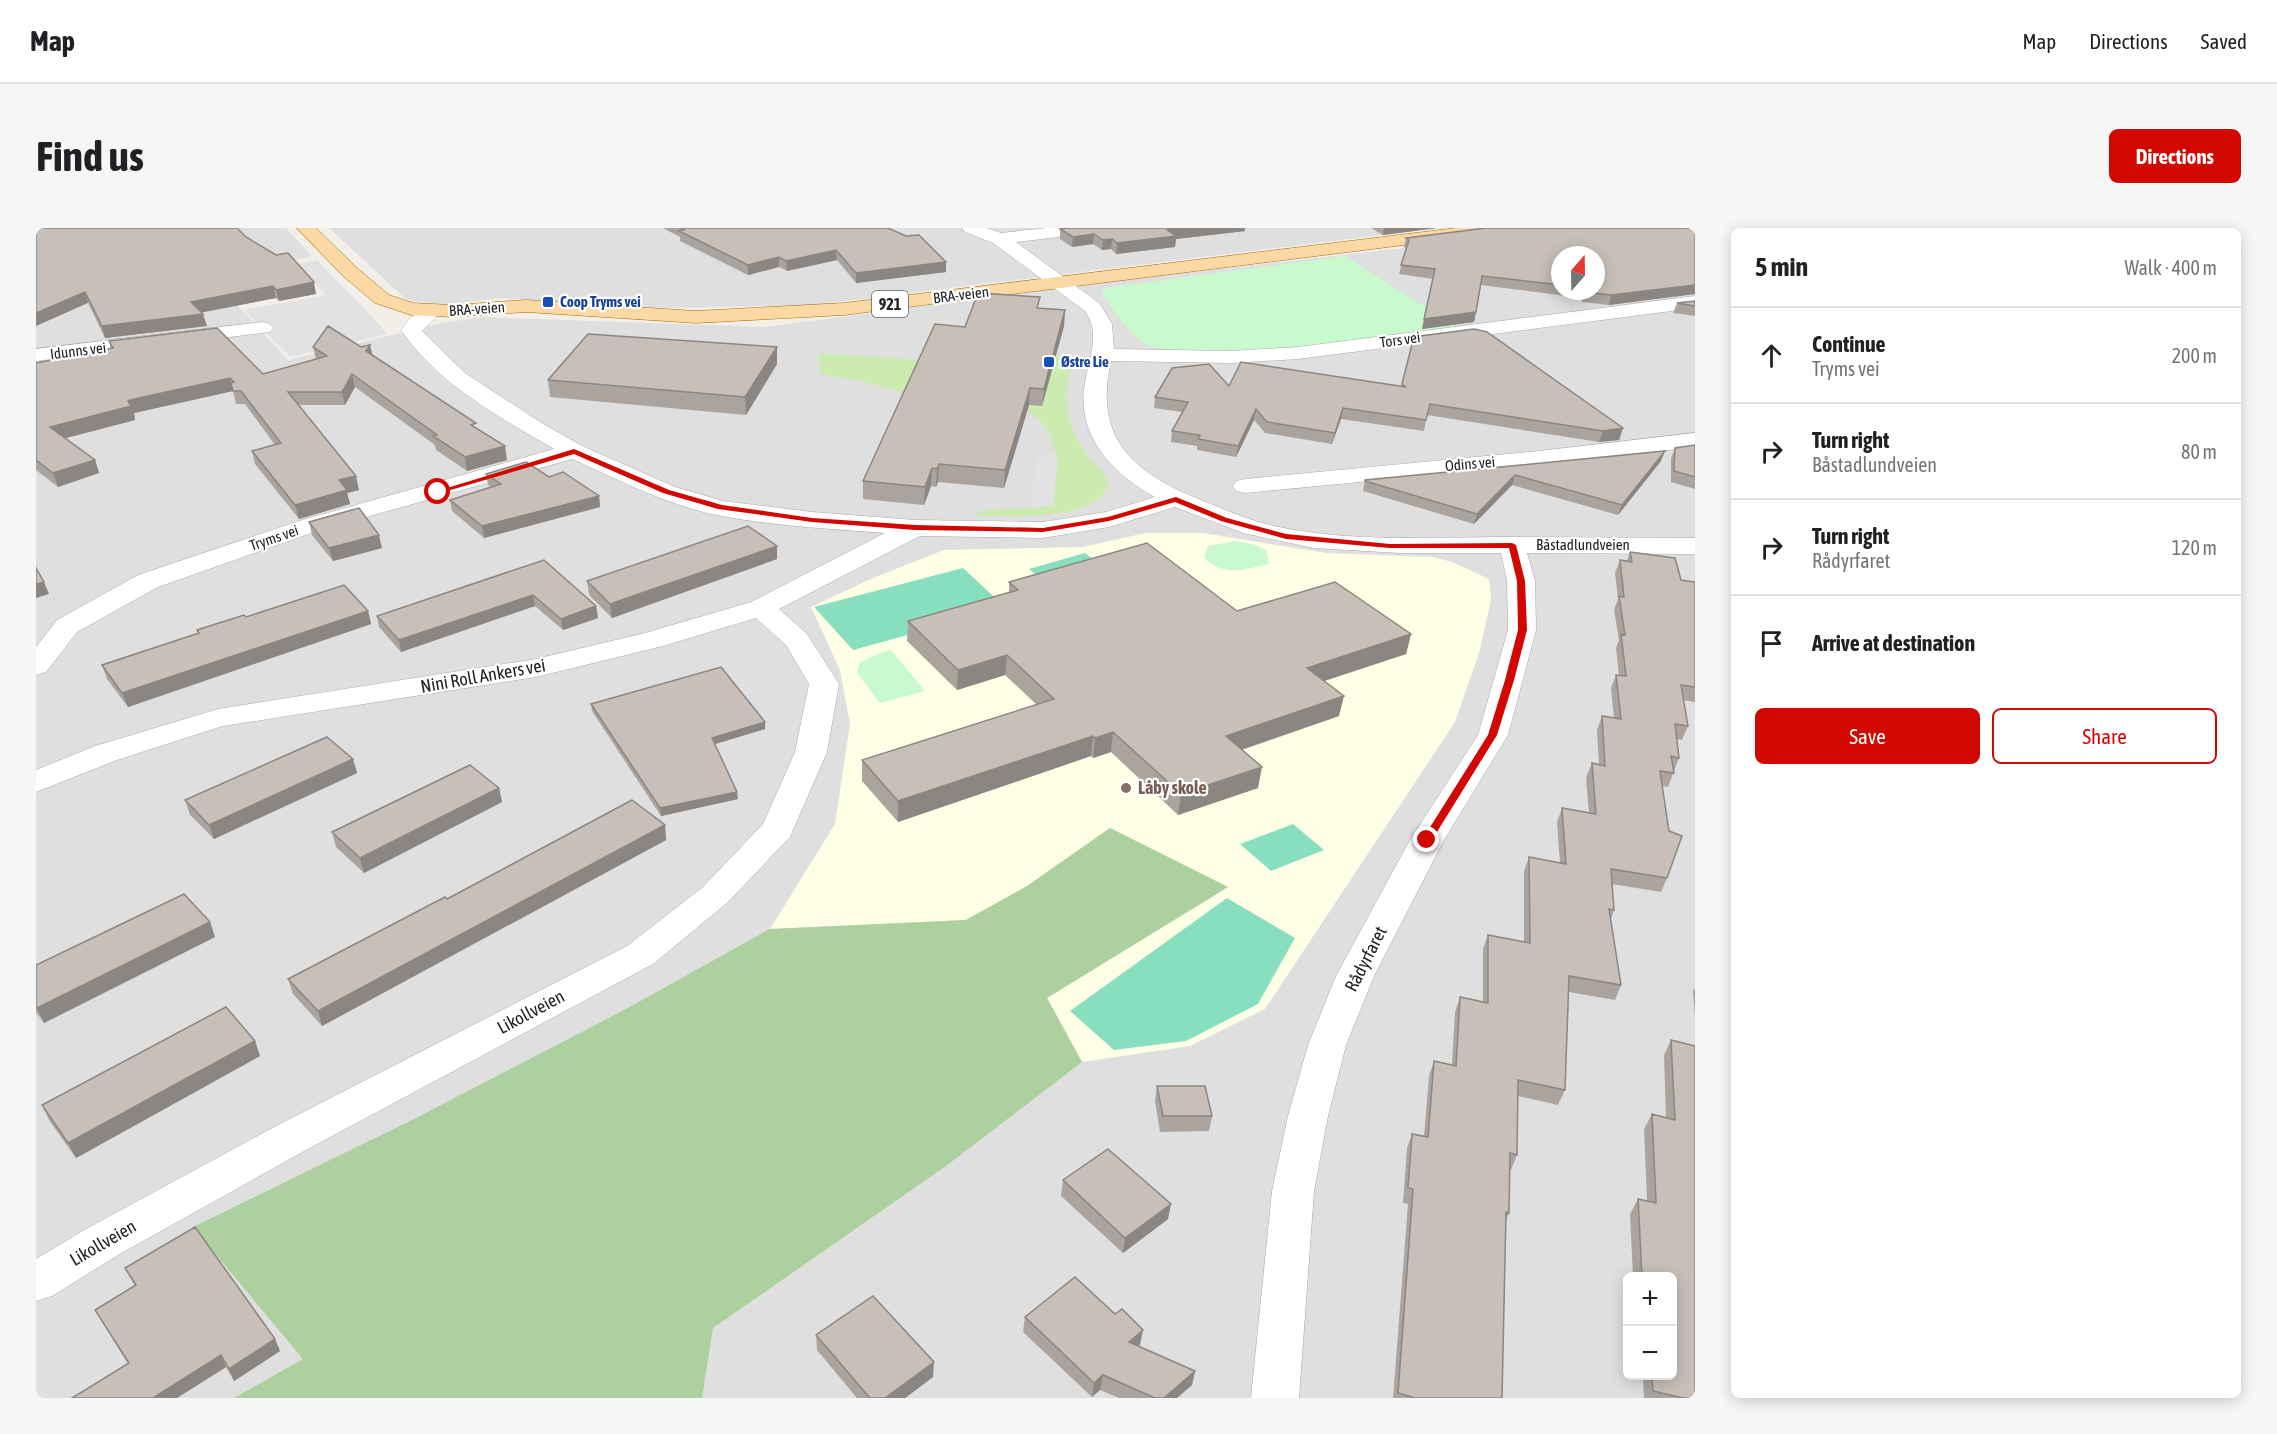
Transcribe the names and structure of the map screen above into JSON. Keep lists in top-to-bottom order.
{
  "streets": {
    "main road": ["BRA-veien", "921"],
    "street": [
      "Tors vei",
      "Idunns vei",
      "Odins vei",
      "Tryms vei",
      "Båstadlundveien",
      "Nini Roll Ankers vei",
      "Rådyrfaret",
      "Likollveien"
    ]
  },
  "crossings": [
    ["BRA-veien", "Båstadlundveien"],
    ["Tors vei", "Båstadlundveien"],
    ["Båstadlundveien", "Rådyrfaret"],
    ["Nini Roll Ankers vei", "Likollveien"]
  ],
  "places": {
    "transit": ["Coop Tryms vei", "Østre Lie"],
    "other": ["Låby skole"]
  },
  "north": "top",
  "page": {
    "header": "Map",
    "nav": ["Map", "Directions", "Saved"],
    "buttons": [
      "Directions",
      ["Save", "Share"]
    ],
    "title": "Find us",
    "heading": ["5 min", "Walk · 400 m"],
    "list": [
      ["Continue", "Tryms vei", "200 m"],
      ["Turn right", "Båstadlundveien", "80 m"],
      ["Turn right", "Rådyrfaret", "120 m"],
      "Arrive at destination"
    ],
    "map_buttons": ["+", "−"]
  }
}
